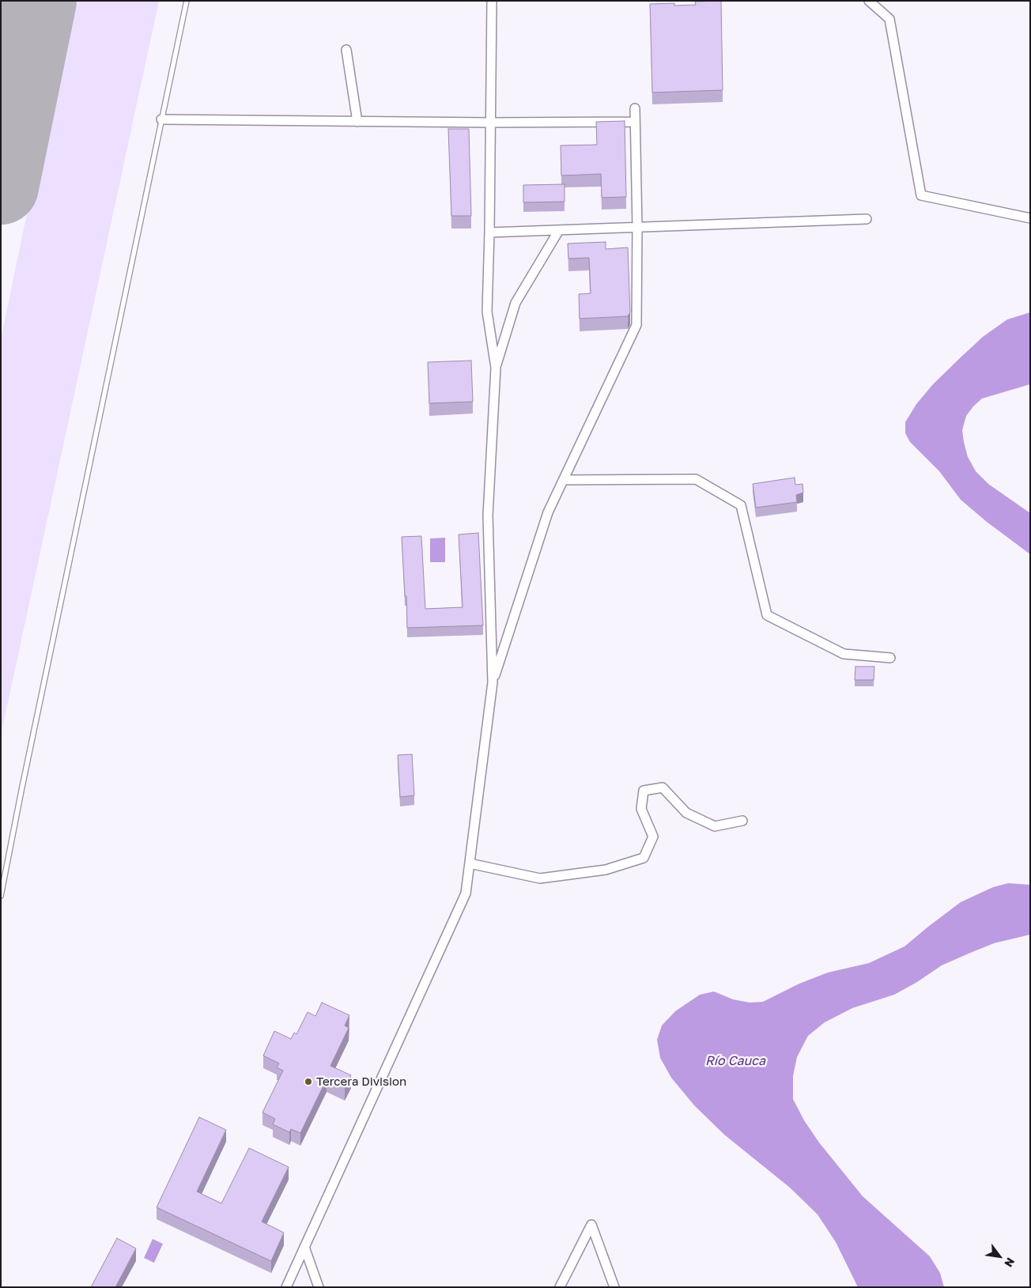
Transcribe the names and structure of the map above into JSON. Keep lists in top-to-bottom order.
{
  "water": ["Río Cauca"],
  "places": ["Tercera Division"],
  "north": "bottom right"
}
